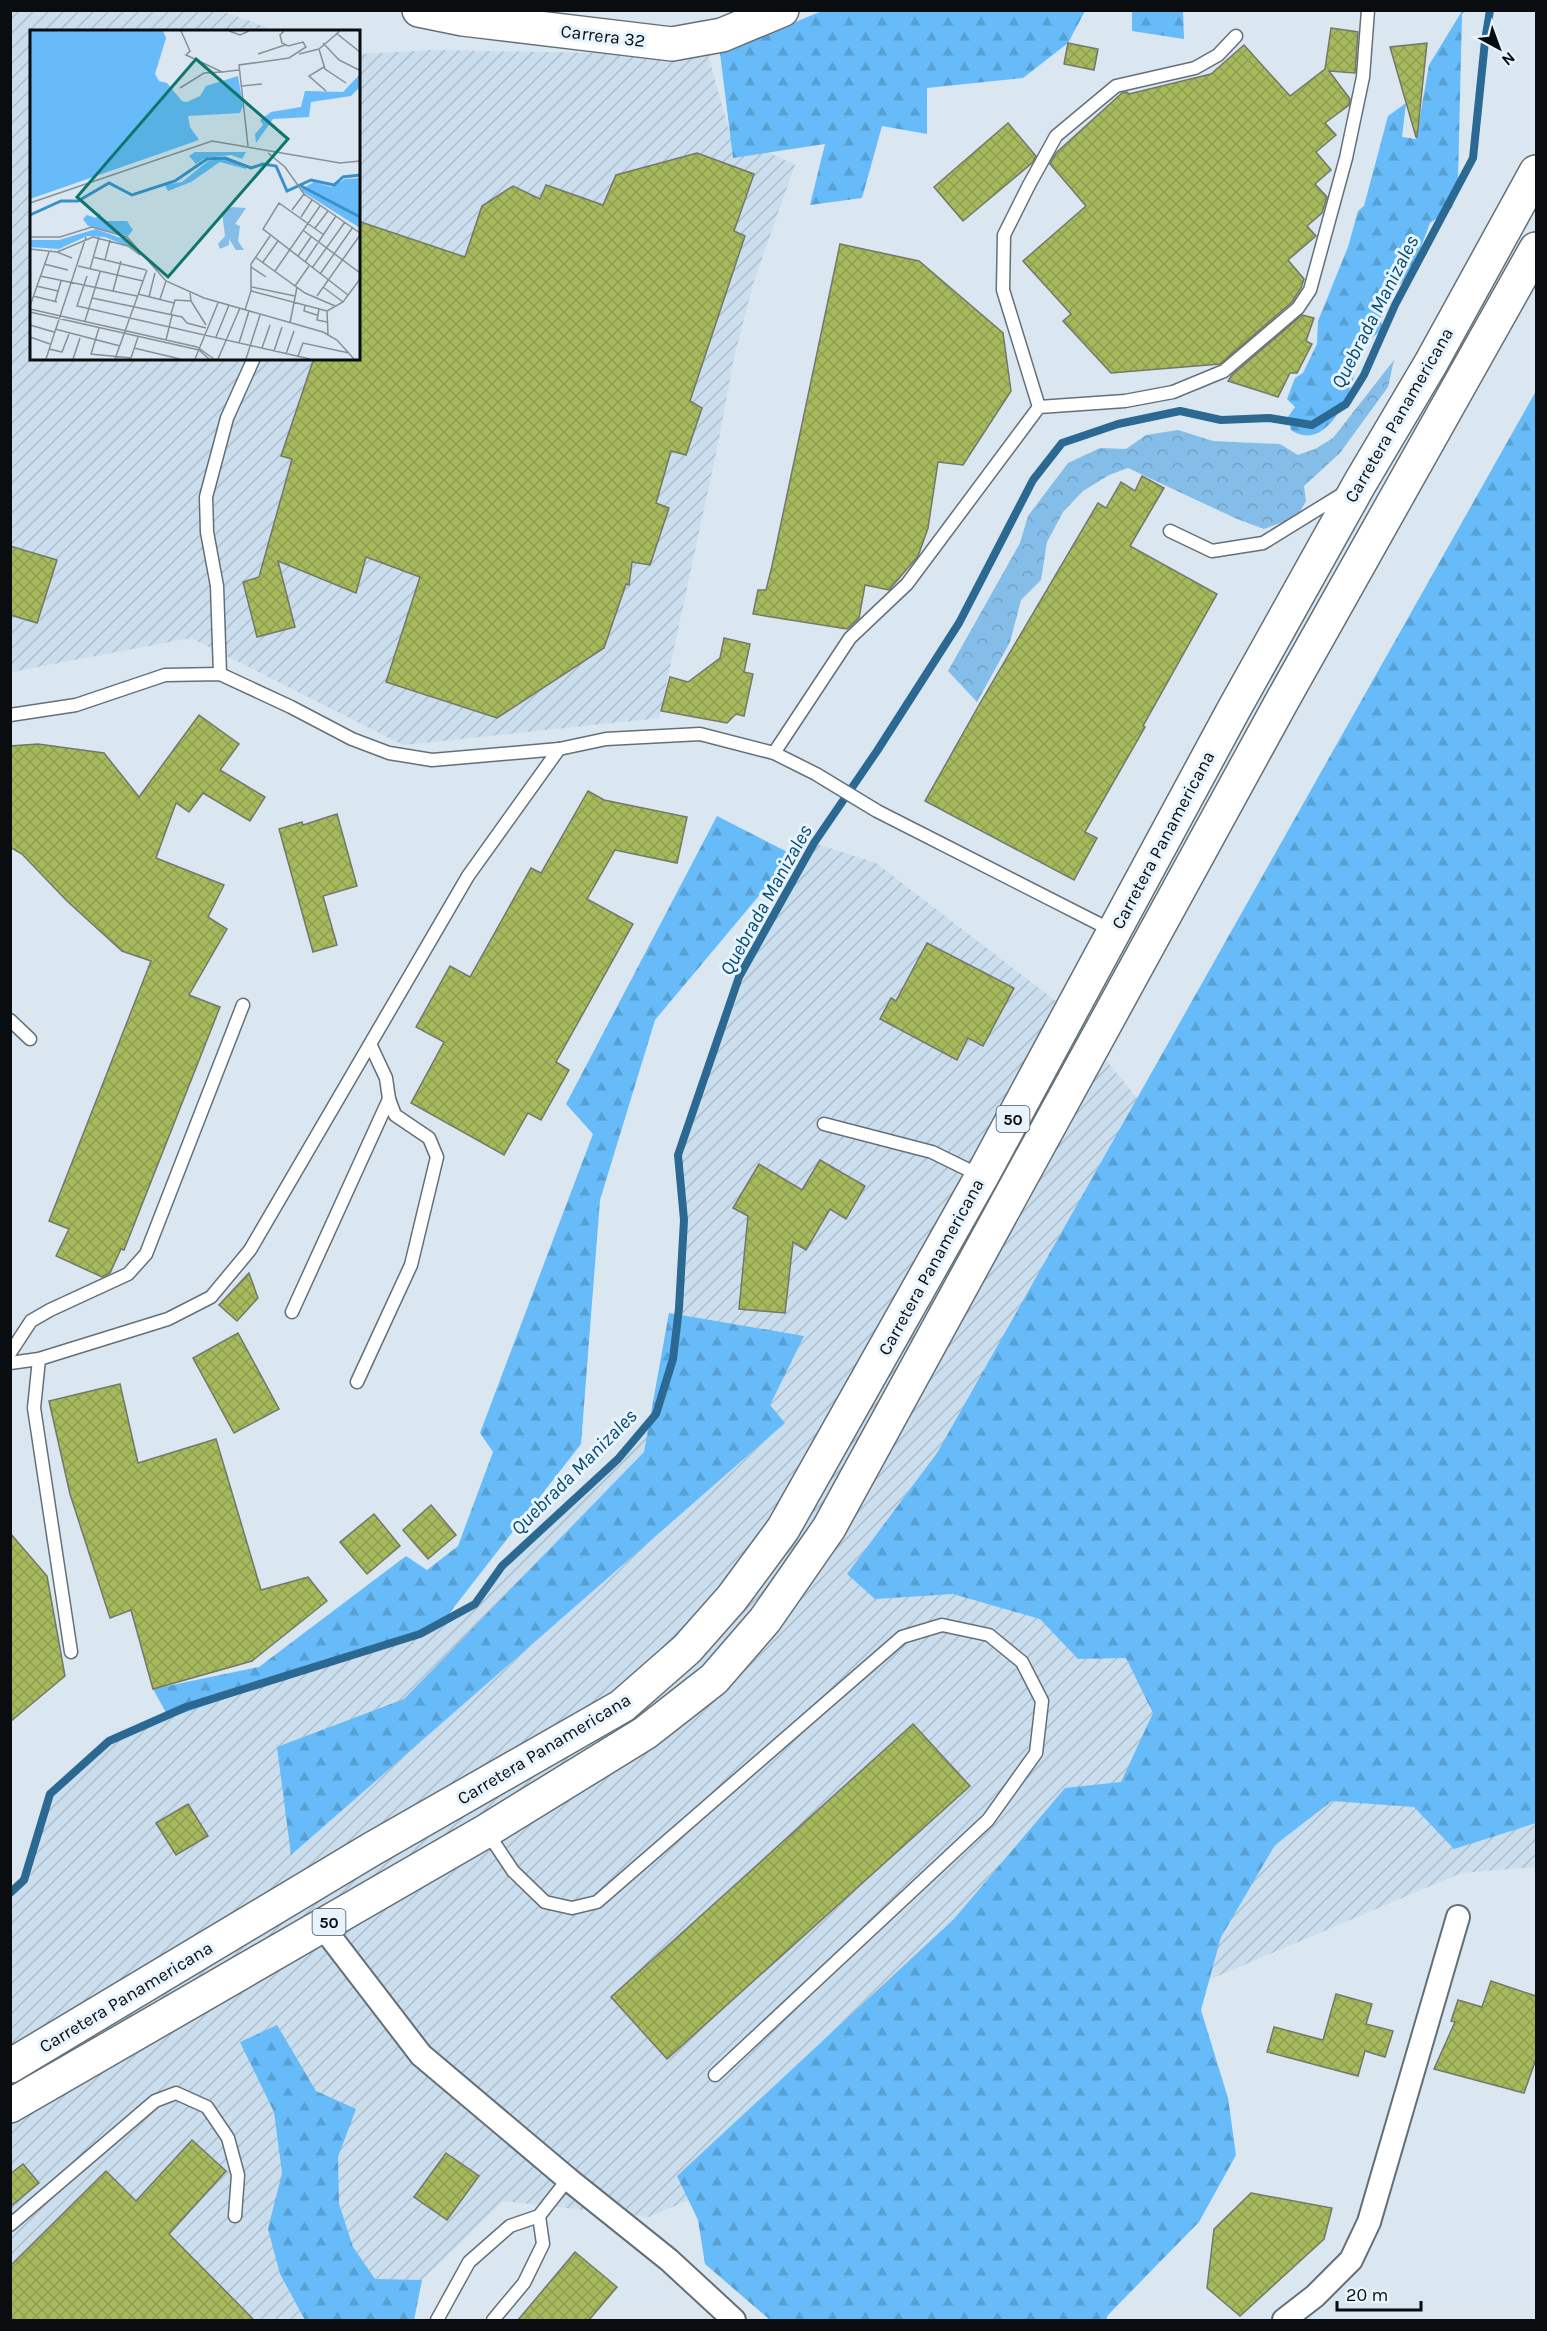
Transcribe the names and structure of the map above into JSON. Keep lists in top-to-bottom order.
{
  "streets": {
    "main road": ["Carrera 32", "Carretera Panamericana", "50"]
  },
  "water": ["Quebrada Manizales"],
  "scale_bar": "20 m",
  "north": "bottom right"
}
